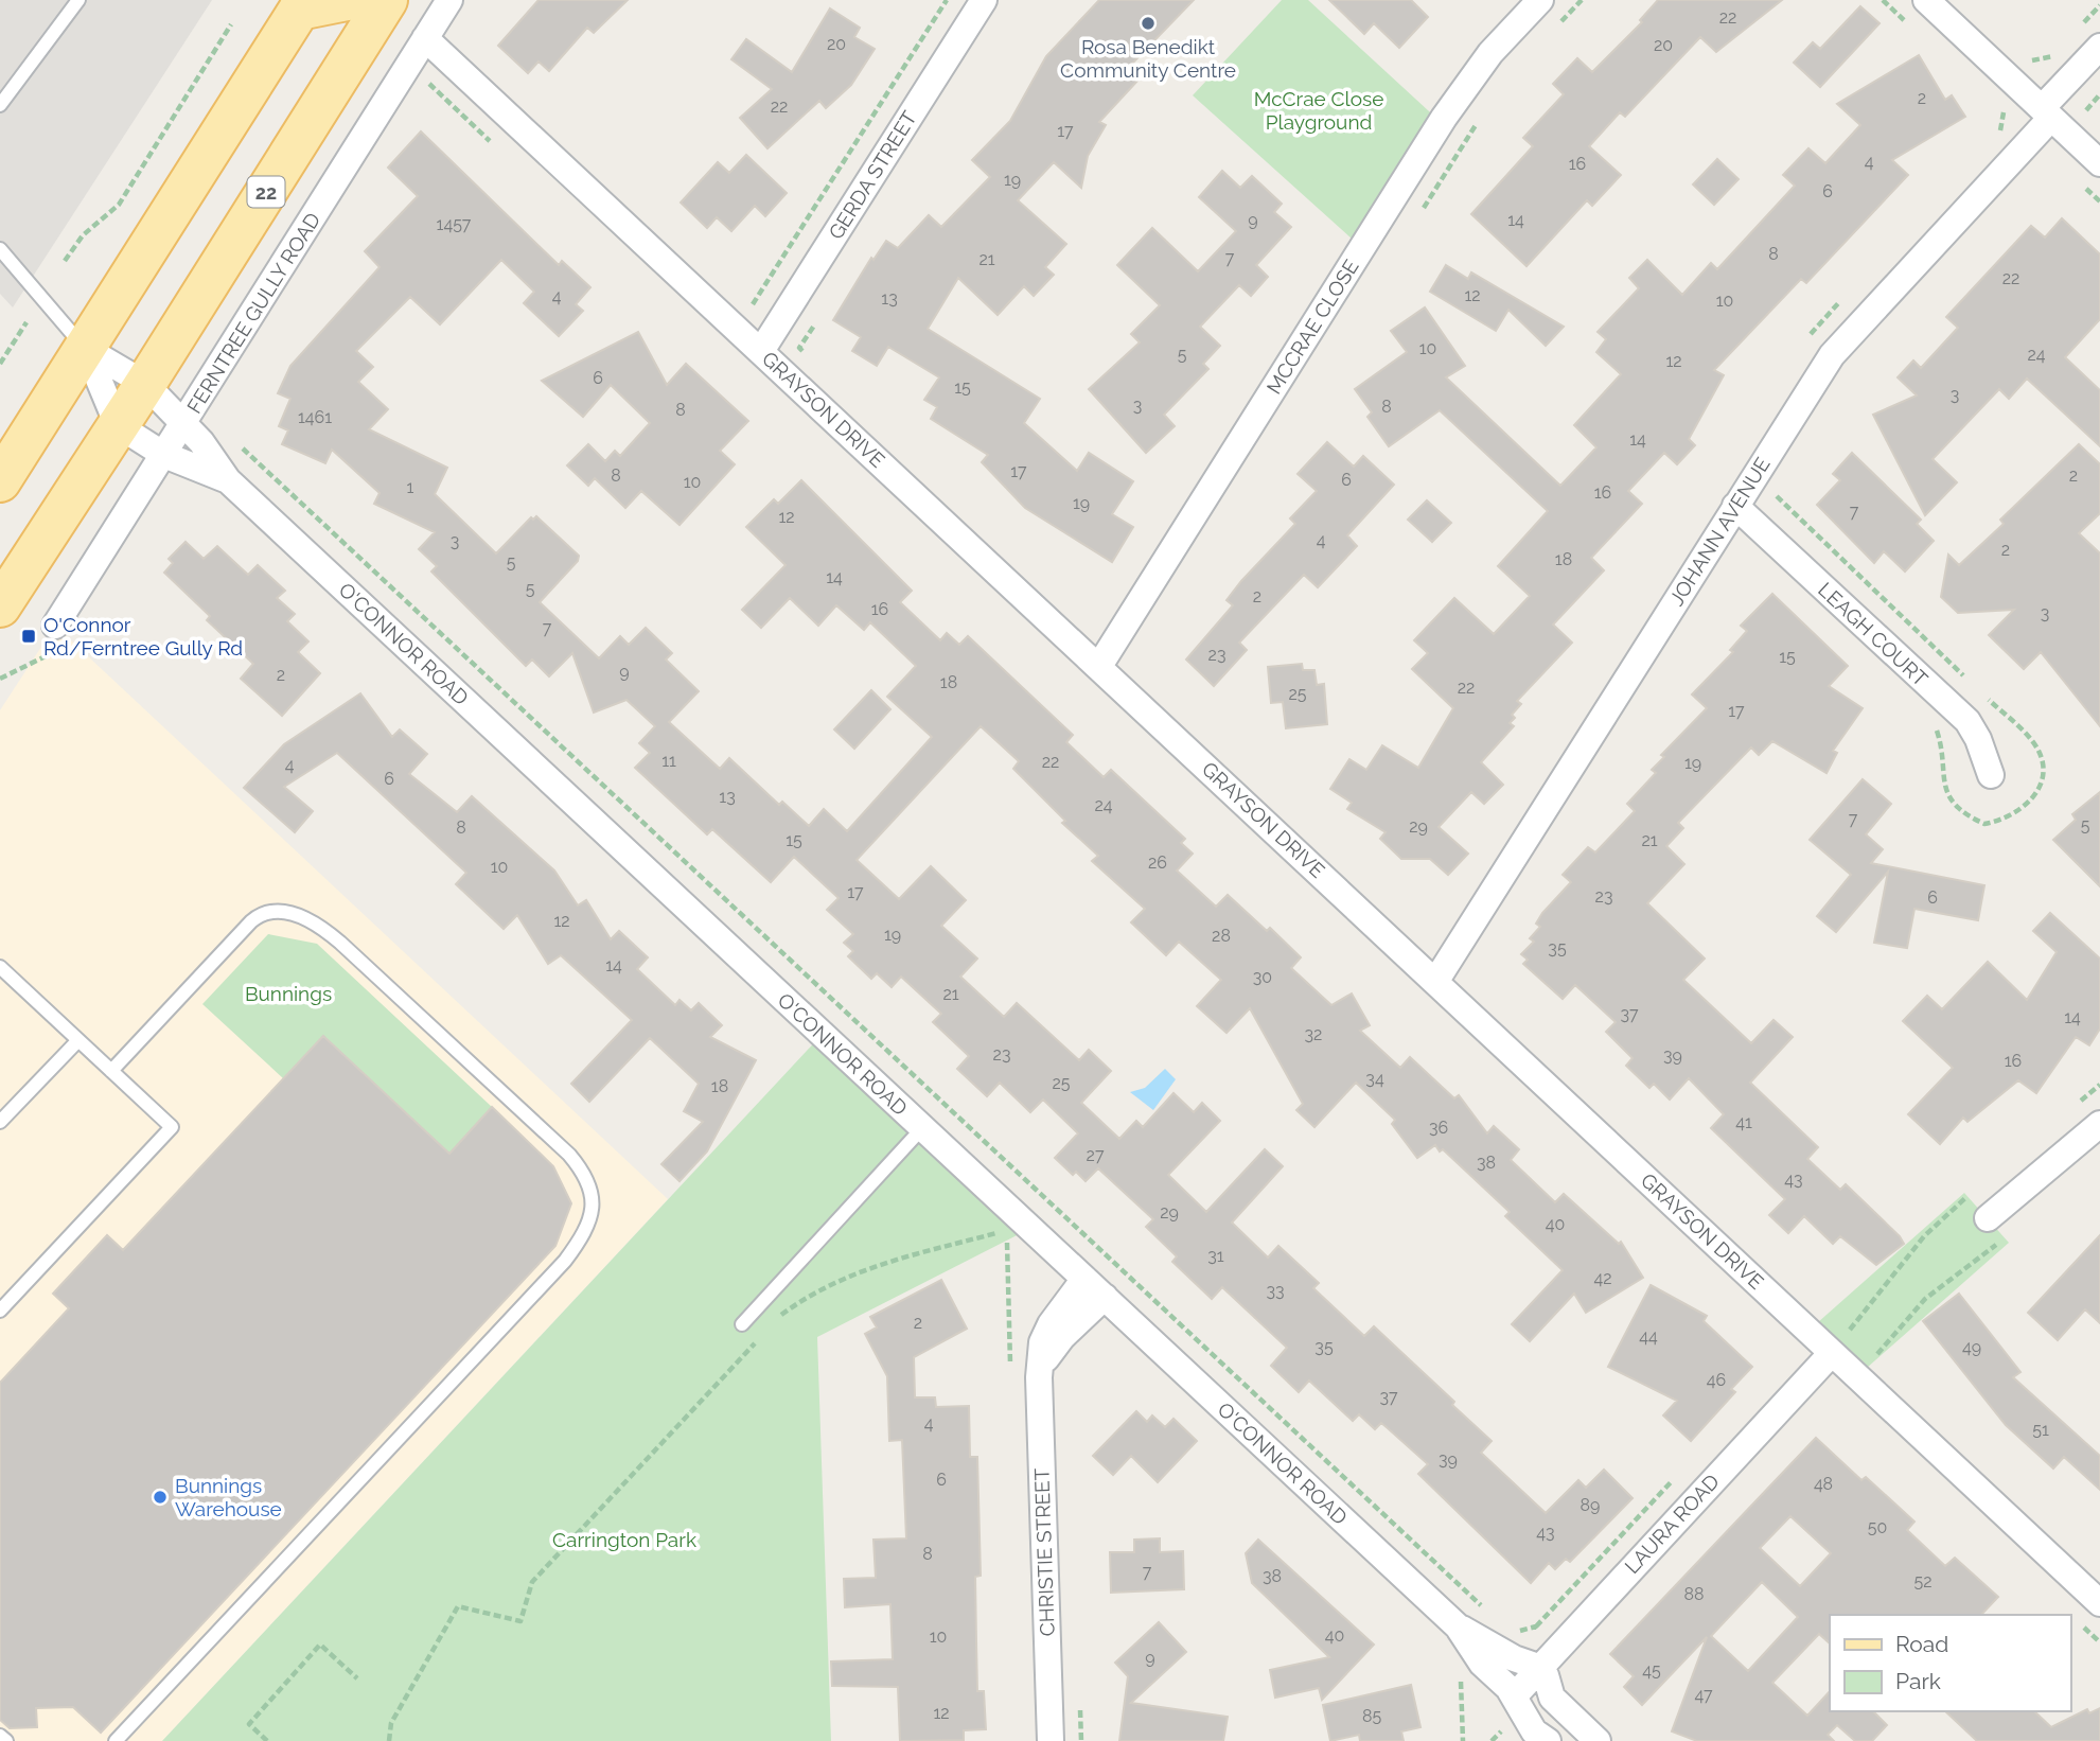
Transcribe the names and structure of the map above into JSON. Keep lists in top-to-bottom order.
{
  "streets": {
    "main road": ["22"],
    "street": [
      "GERDA STREET",
      "FERNTREE GULLY ROAD",
      "MCCRAE CLOSE",
      "GRAYSON DRIVE",
      "JOHANN AVENUE",
      "LEAGH COURT",
      "O'CONNOR ROAD",
      "LAURA ROAD",
      "CHRISTIE STREET"
    ]
  },
  "crossings": [
    ["GERDA STREET", "GRAYSON DRIVE"],
    ["22", "O'CONNOR ROAD"],
    ["FERNTREE GULLY ROAD", "GRAYSON DRIVE"],
    ["FERNTREE GULLY ROAD", "O'CONNOR ROAD"],
    ["MCCRAE CLOSE", "GRAYSON DRIVE"],
    ["GRAYSON DRIVE", "JOHANN AVENUE"],
    ["GRAYSON DRIVE", "LAURA ROAD"],
    ["JOHANN AVENUE", "LEAGH COURT"],
    ["O'CONNOR ROAD", "LAURA ROAD"],
    ["O'CONNOR ROAD", "CHRISTIE STREET"]
  ],
  "parks": ["McCrae Close Playground", "Bunnings", "Carrington Park"],
  "places": {
    "other": ["Rosa Benedikt Community Centre", "Bunnings Warehouse"],
    "transit": ["O'Connor Rd/Ferntree Gully Rd"]
  },
  "house_numbers": [
    "22",
    "20",
    "20",
    "2",
    "22",
    "17",
    "4",
    "16",
    "19",
    "6",
    "9",
    "14",
    "1457",
    "8",
    "7",
    "21",
    "22",
    "12",
    "4",
    "13",
    "10",
    "10",
    "5",
    "24",
    "12",
    "6",
    "15",
    "3",
    "3",
    "8",
    "8",
    "1461",
    "14",
    "17",
    "8",
    "2",
    "6",
    "10",
    "1",
    "16",
    "19",
    "7",
    "12",
    "4",
    "3",
    "2",
    "18",
    "5",
    "14",
    "5",
    "2",
    "16",
    "3",
    "7",
    "23",
    "15",
    "9",
    "2",
    "18",
    "22",
    "25",
    "17",
    "11",
    "22",
    "19",
    "4",
    "6",
    "13",
    "24",
    "7",
    "5",
    "29",
    "8",
    "15",
    "21",
    "26",
    "10",
    "17",
    "23",
    "6",
    "12",
    "19",
    "28",
    "35",
    "14",
    "30",
    "21",
    "37",
    "14",
    "32",
    "23",
    "39",
    "16",
    "34",
    "25",
    "18",
    "41",
    "36",
    "27",
    "38",
    "43",
    "29",
    "40",
    "31",
    "42",
    "33",
    "2",
    "44",
    "35",
    "49",
    "46",
    "37",
    "4",
    "51",
    "39",
    "6",
    "48",
    "89",
    "50",
    "43",
    "8",
    "7",
    "38",
    "52",
    "88",
    "40",
    "10",
    "9",
    "45",
    "47",
    "12",
    "85"
  ],
  "legend": ["Road", "Park"]
}
